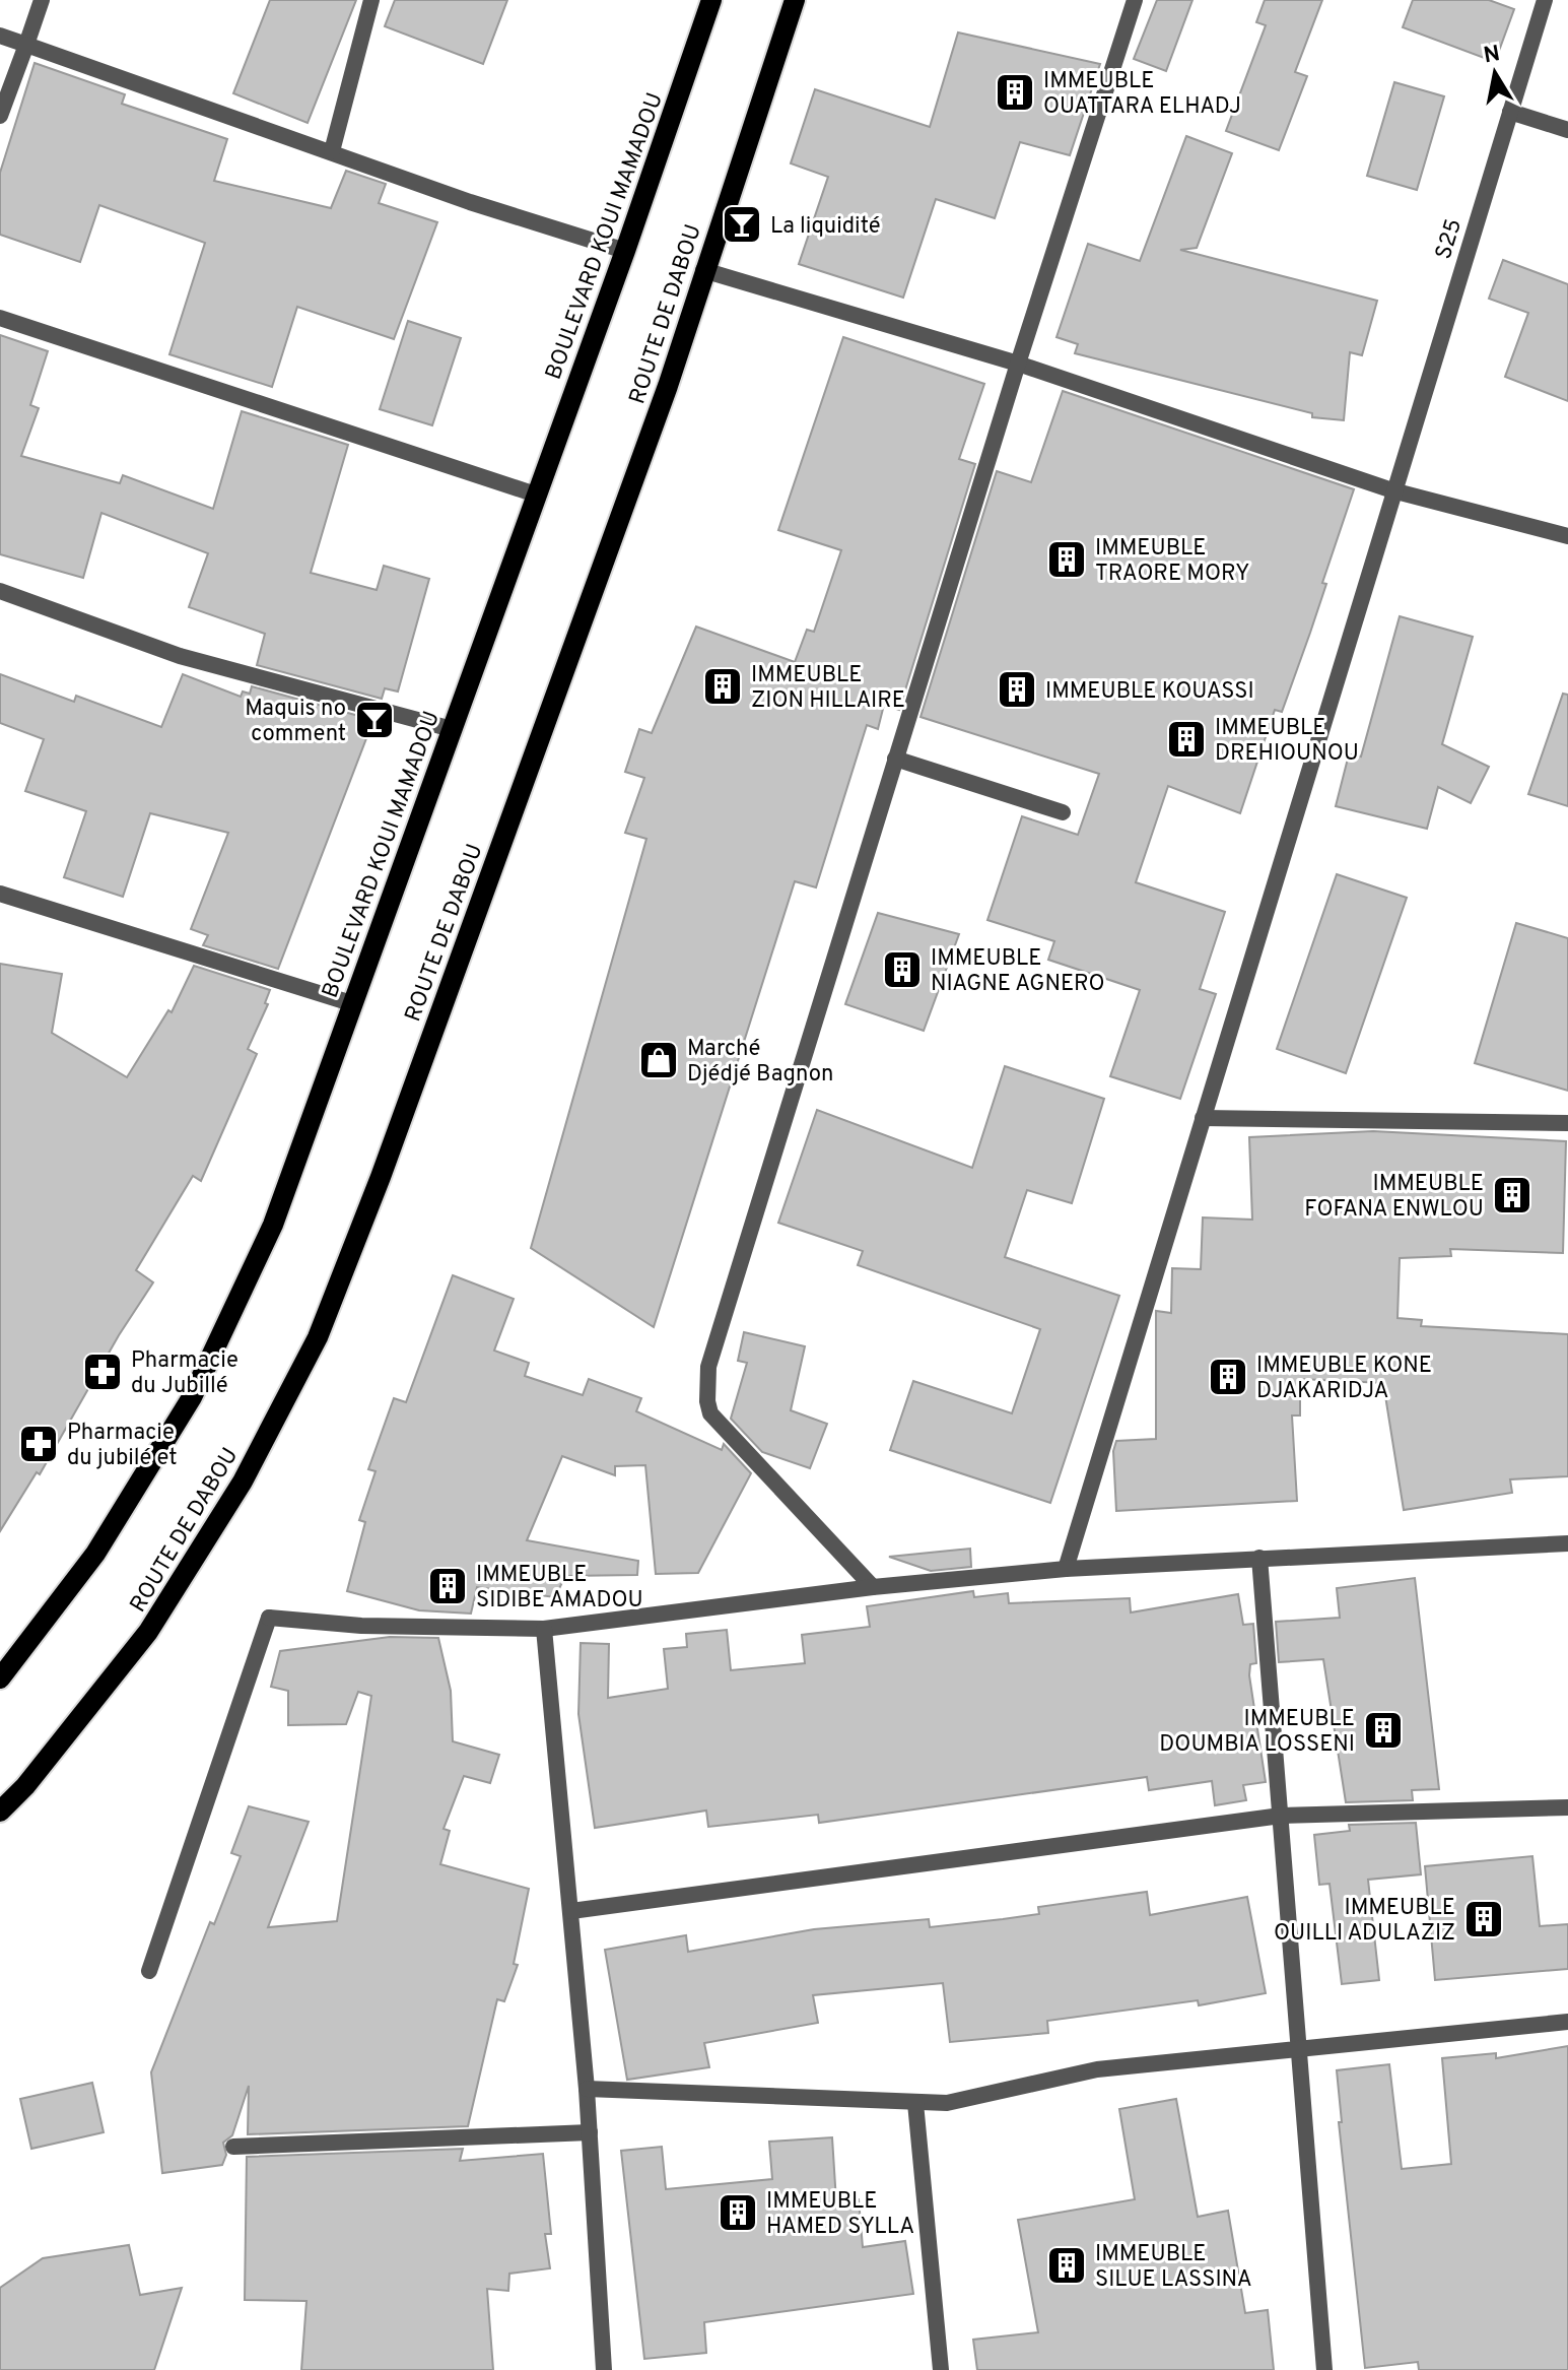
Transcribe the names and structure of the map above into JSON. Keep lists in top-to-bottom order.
{
  "streets": {
    "main road": ["BOULEVARD KOUI MAMADOU", "ROUTE DE DABOU"],
    "street": ["S25"]
  },
  "places": {
    "building": [
      "IMMEUBLE OUATTARA ELHADJ",
      "IMMEUBLE TRAORE MORY",
      "IMMEUBLE ZION HILLAIRE",
      "IMMEUBLE KOUASSI",
      "IMMEUBLE DREHIOUNOU",
      "IMMEUBLE NIAGNE AGNERO",
      "IMMEUBLE FOFANA ENWLOU",
      "IMMEUBLE KONE DJAKARIDJA",
      "IMMEUBLE SIDIBE AMADOU",
      "IMMEUBLE DOUMBIA LOSSENI",
      "IMMEUBLE OUILLI ADULAZIZ",
      "IMMEUBLE HAMED SYLLA",
      "IMMEUBLE SILUE LASSINA"
    ],
    "bar": ["La liquidité", "Maquis no comment"],
    "shop": ["Marché Djédjé Bagnon"],
    "pharmacy": ["Pharmacie du Jubillé", "Pharmacie du jubilé et"]
  },
  "north": "top"
}
